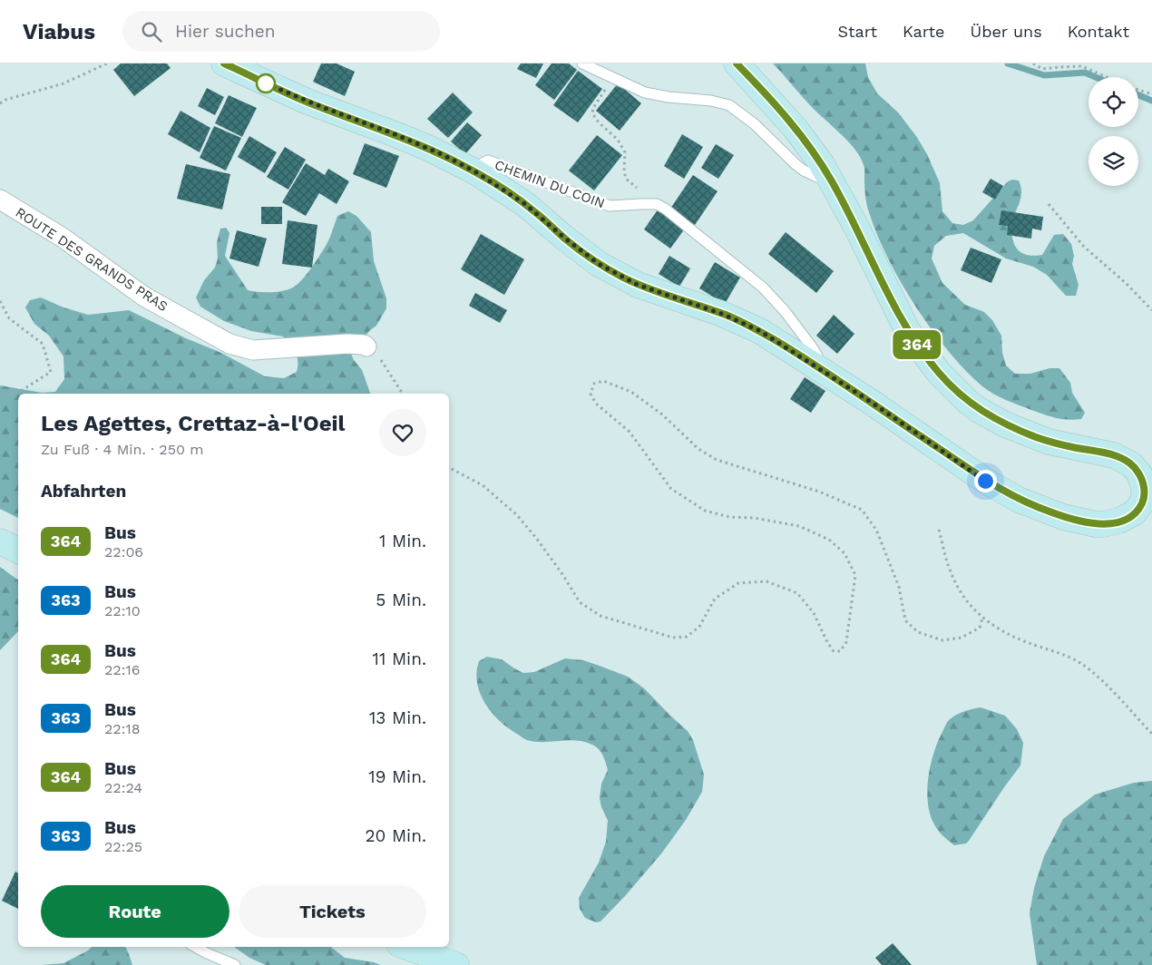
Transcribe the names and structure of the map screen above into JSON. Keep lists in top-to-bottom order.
{
  "streets": {
    "street": ["ROUTE DES GRANDS PRAS"],
    "lane": ["CHEMIN DU COIN"]
  },
  "lines": ["bus line 364"],
  "page": {
    "header": "Viabus",
    "search": "Hier suchen",
    "nav": [
      "Start",
      "Karte",
      "Über uns",
      "Kontakt"
    ],
    "on_map": "364",
    "heading": [
      ["Les Agettes, Crettaz-à-l'Oeil", "Zu Fuß · 4 Min. · 250 m"],
      "Abfahrten"
    ],
    "list": [
      {
        "mark": "364",
        "name": "Bus",
        "note": "22:06",
        "value": "1 Min."
      },
      {
        "mark": "363",
        "name": "Bus",
        "note": "22:10",
        "value": "5 Min."
      },
      {
        "mark": "364",
        "name": "Bus",
        "note": "22:16",
        "value": "11 Min."
      },
      {
        "mark": "363",
        "name": "Bus",
        "note": "22:18",
        "value": "13 Min."
      },
      {
        "mark": "364",
        "name": "Bus",
        "note": "22:24",
        "value": "19 Min."
      },
      {
        "mark": "363",
        "name": "Bus",
        "note": "22:25",
        "value": "20 Min."
      }
    ],
    "buttons": ["Route", "Tickets"]
  }
}
